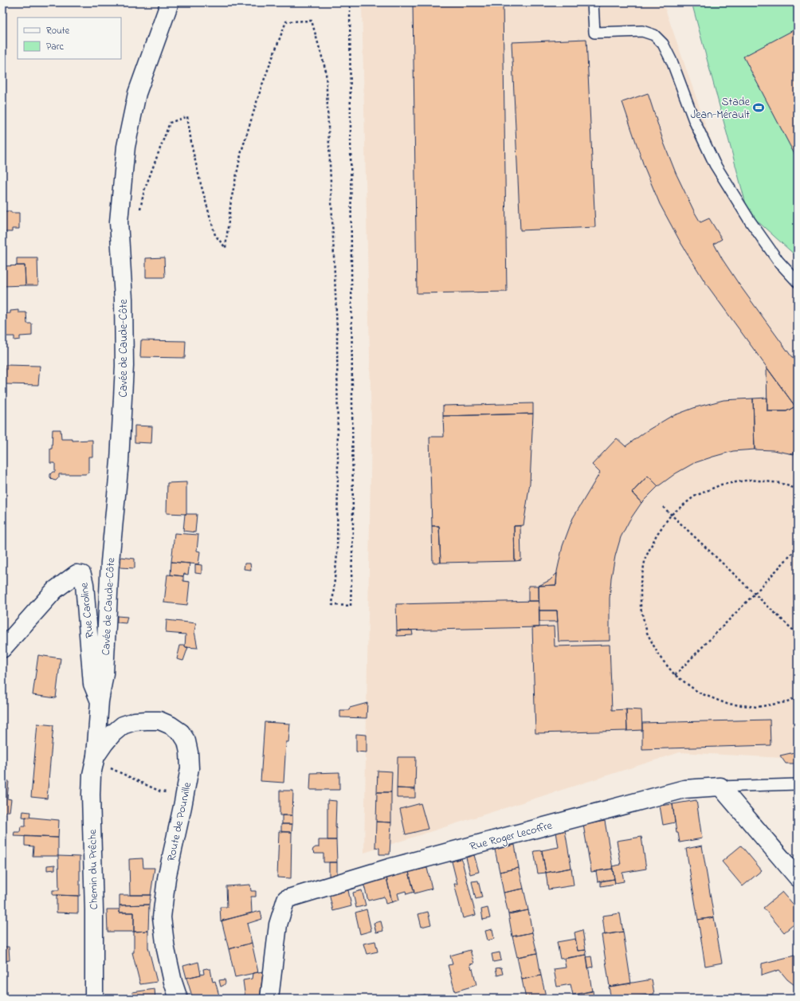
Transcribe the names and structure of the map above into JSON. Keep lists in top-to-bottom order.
{
  "streets": {
    "street": [
      "Cavée de Caude-Côte",
      "Rue Caroline",
      "Route de Pourville",
      "Rue Roger Lecoffre",
      "Chemin du Prêche"
    ]
  },
  "crossings": [
    ["Cavée de Caude-Côte", "Rue Caroline"],
    ["Rue Caroline", "Route de Pourville"],
    ["Rue Caroline", "Chemin du Prêche"],
    ["Route de Pourville", "Chemin du Prêche"]
  ],
  "places": {
    "sports": ["Stade Jean-Mérault"]
  },
  "legend": ["Route", "Parc"]
}
